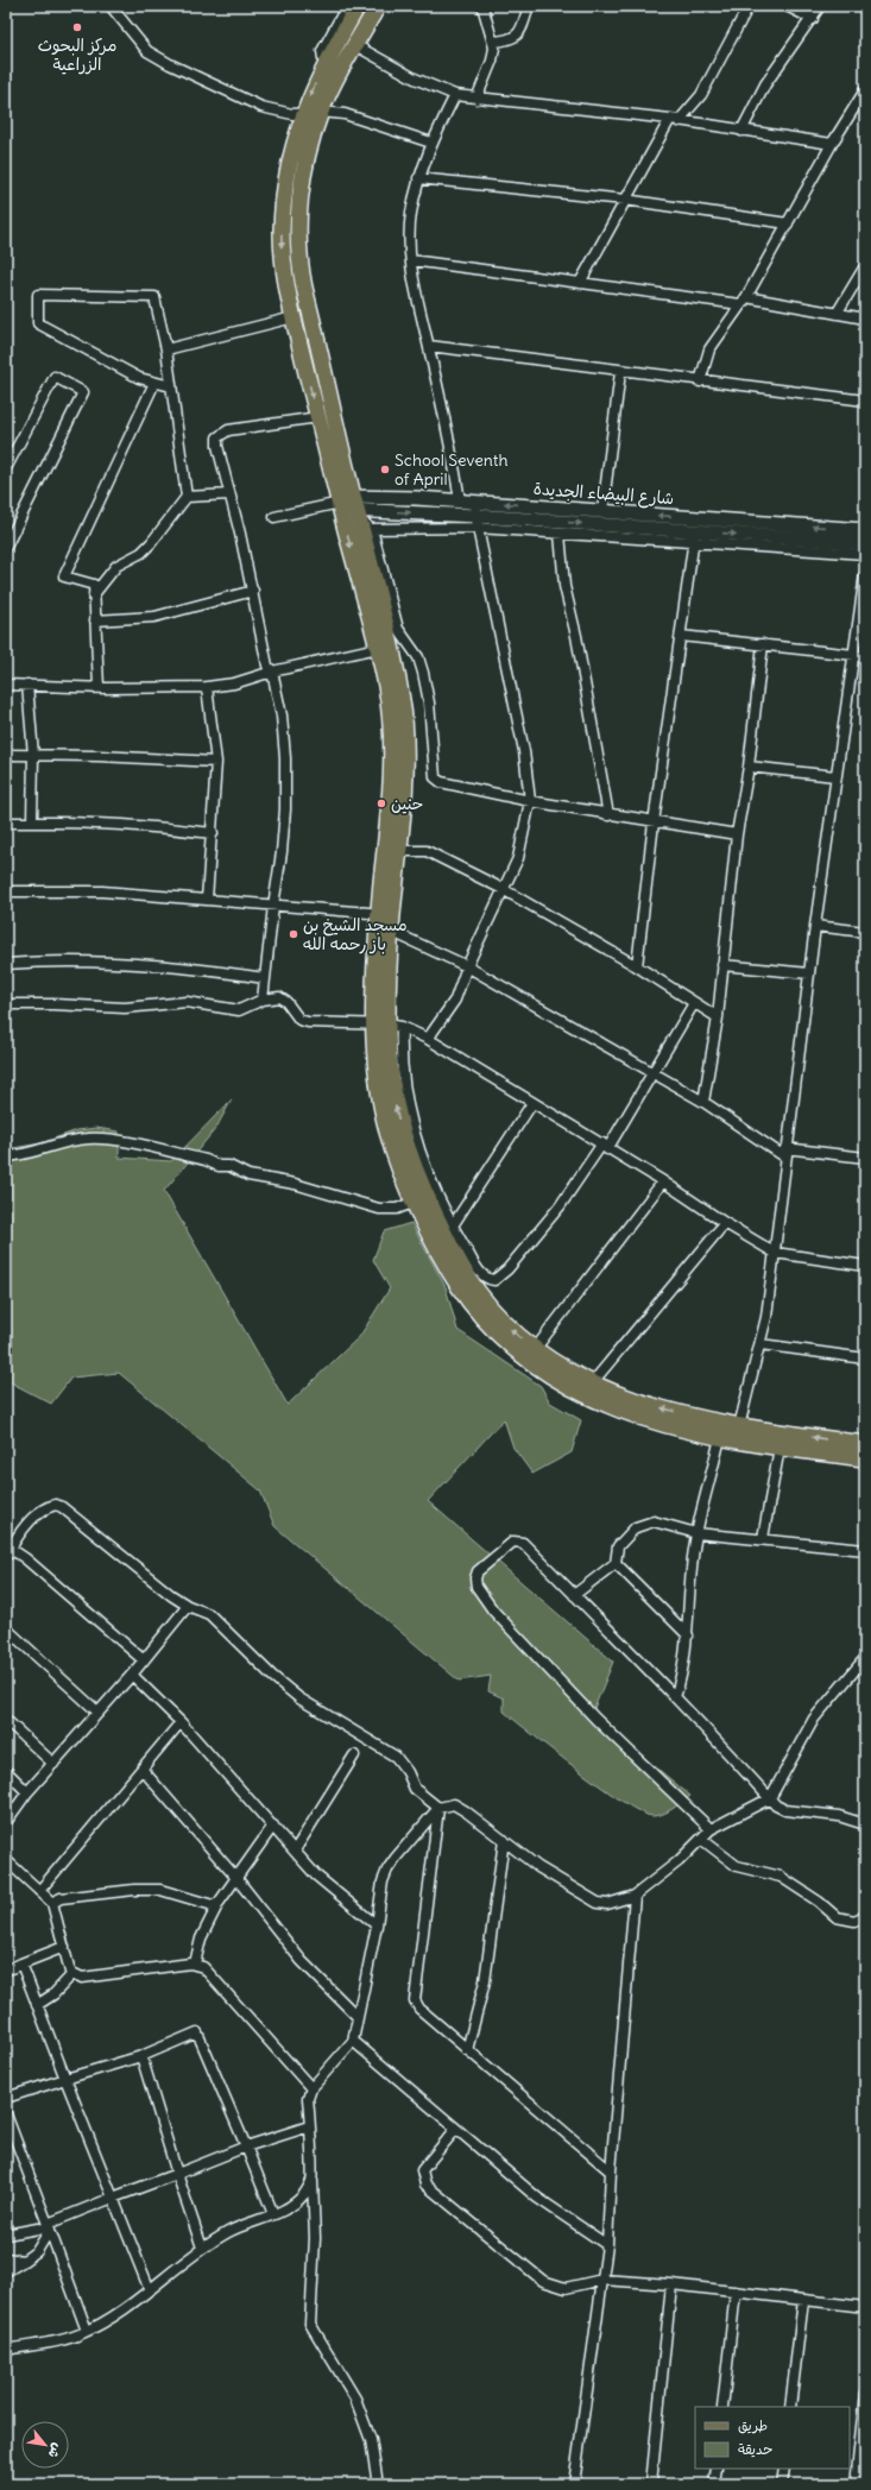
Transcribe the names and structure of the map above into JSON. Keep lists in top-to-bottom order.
{
  "streets": {
    "street": ["شارع البيضاء الجديدة"]
  },
  "places": [
    "مركز البحوث الزراعية",
    "School Seventh of April",
    "حنين",
    "مسجد الشيخ بن باز رحمه الله"
  ],
  "legend": ["طريق", "حديقة"],
  "north": "bottom right"
}
